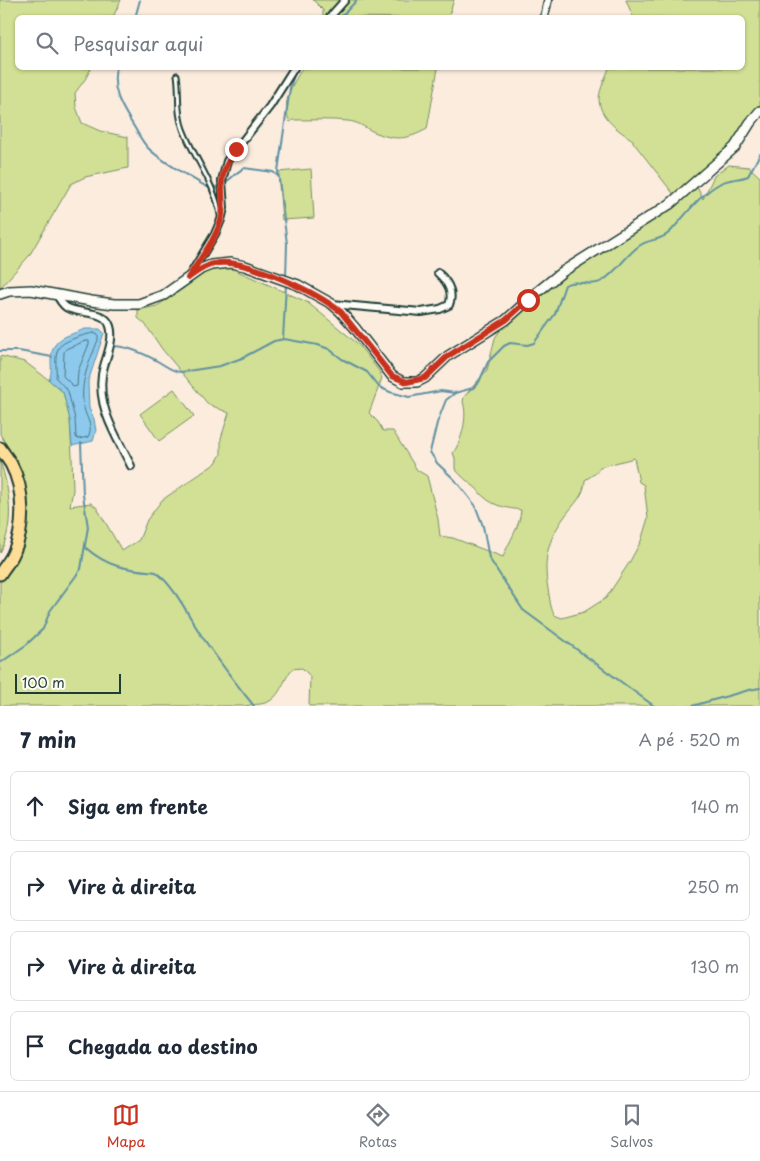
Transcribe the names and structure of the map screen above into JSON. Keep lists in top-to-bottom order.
{
  "scale_bar": "100 m",
  "page": {
    "search": "Pesquisar aqui",
    "scale": "100 m",
    "heading": ["7 min", "A pé · 520 m"],
    "list": [
      ["Siga em frente", "140 m"],
      ["Vire à direita", "250 m"],
      ["Vire à direita", "130 m"],
      "Chegada ao destino"
    ],
    "nav": ["Mapa", "Rotas", "Salvos"]
  }
}
